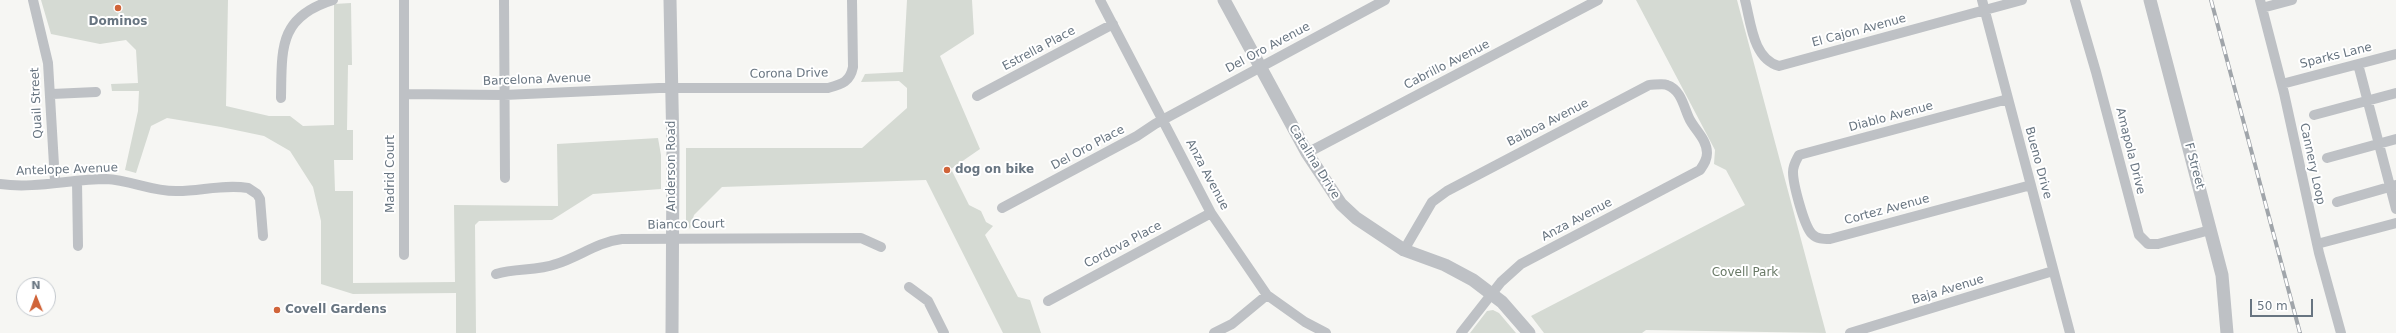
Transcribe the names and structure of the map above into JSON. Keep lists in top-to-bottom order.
{
  "streets": {
    "street": [
      "El Cajon Avenue",
      "Del Oro Avenue",
      "Estrella Place",
      "Sparks Lane",
      "Cabrillo Avenue",
      "Corona Drive",
      "Barcelona Avenue",
      "Quail Street",
      "Diablo Avenue",
      "Balboa Avenue",
      "Del Oro Place",
      "Amapola Drive",
      "Catalina Drive",
      "Bueno Drive",
      "Cannery Loop",
      "Anderson Road",
      "F Street",
      "Antelope Avenue",
      "Madrid Court",
      "Anza Avenue",
      "Cortez Avenue",
      "Bianco Court",
      "Cordova Place",
      "Baja Avenue"
    ]
  },
  "crossings": [
    ["El Cajon Avenue", "Bueno Drive"],
    ["Del Oro Avenue", "Del Oro Place"],
    ["Del Oro Avenue", "Catalina Drive"],
    ["Del Oro Avenue", "Anza Avenue"],
    ["Estrella Place", "Anza Avenue"],
    ["Sparks Lane", "Cannery Loop"],
    ["Cabrillo Avenue", "Catalina Drive"],
    ["Corona Drive", "Barcelona Avenue"],
    ["Corona Drive", "Anderson Road"],
    ["Barcelona Avenue", "Anderson Road"],
    ["Barcelona Avenue", "Madrid Court"],
    ["Quail Street", "Antelope Avenue"],
    ["Diablo Avenue", "Bueno Drive"],
    ["Diablo Avenue", "Cortez Avenue"],
    ["Balboa Avenue", "Catalina Drive"],
    ["Balboa Avenue", "Anza Avenue"],
    ["Del Oro Place", "Anza Avenue"],
    ["Amapola Drive", "F Street"],
    ["Catalina Drive", "Anza Avenue"],
    ["Bueno Drive", "Cortez Avenue"],
    ["Bueno Drive", "Baja Avenue"],
    ["Anderson Road", "Bianco Court"],
    ["Anza Avenue", "Cordova Place"]
  ],
  "parks": ["Covell Park"],
  "places": ["Dominos", "dog on bike", "Covell Gardens"],
  "scale_bar": "50 m",
  "north": "top"
}
